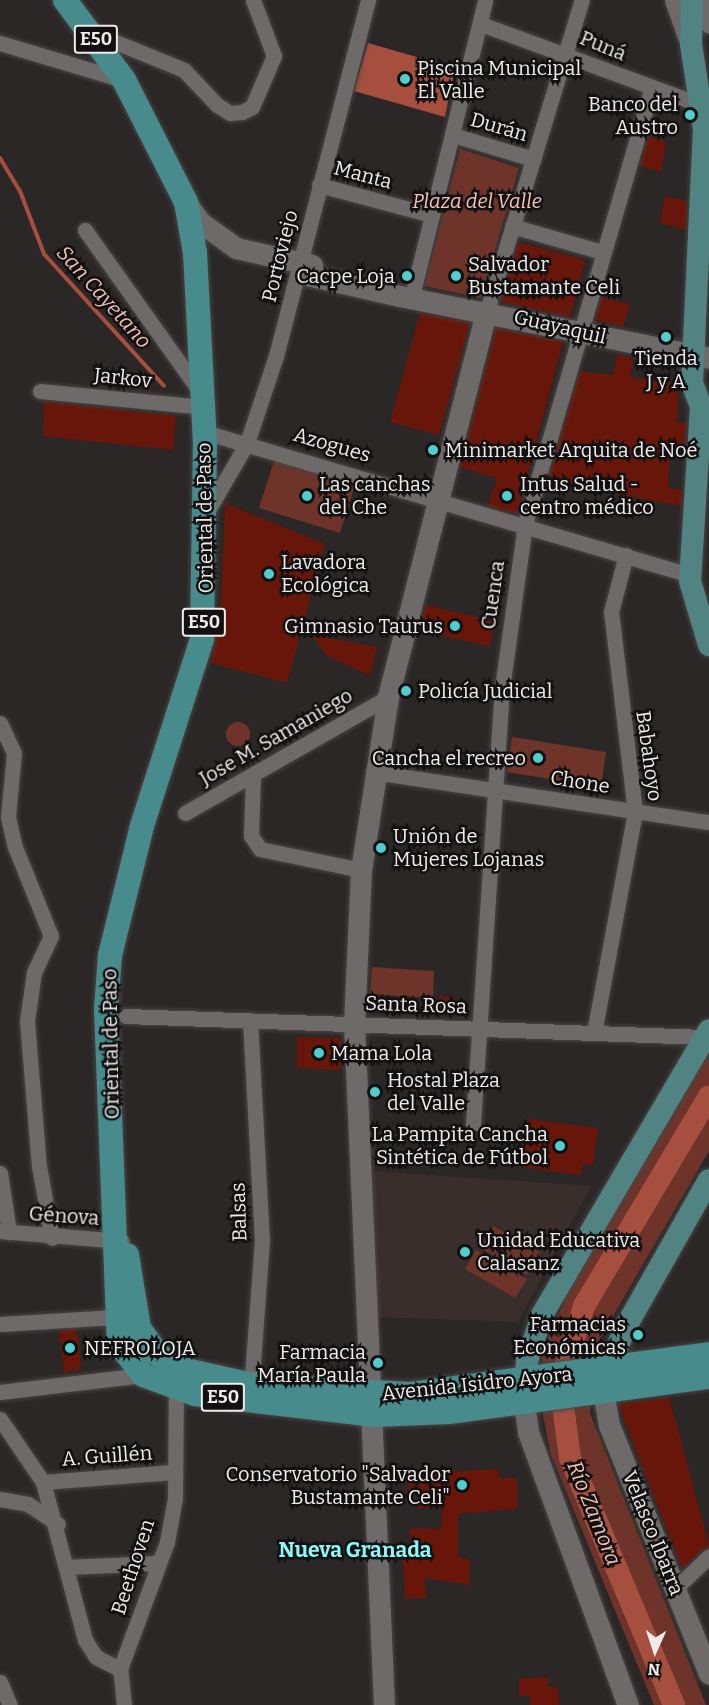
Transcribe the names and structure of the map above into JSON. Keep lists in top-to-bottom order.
{
  "streets": {
    "highway": ["E50", "Oriental de Paso", "Avenida Isidro Ayora"],
    "main road": ["Guayaquil", "Velasco Ibarra"],
    "street": [
      "Puná",
      "Durán",
      "Manta",
      "Portoviejo",
      "Jarkov",
      "Azogues",
      "Cuenca",
      "Jose M. Samaniego",
      "Babahoyo",
      "Chone",
      "Santa Rosa",
      "Balsas",
      "Génova",
      "A. Guillén",
      "Beethoven"
    ]
  },
  "crossings": [
    ["E50", "Oriental de Paso"],
    ["E50", "Génova"],
    ["E50", "Avenida Isidro Ayora"],
    ["E50", "Beethoven"],
    ["Puná", "Cuenca"],
    ["Manta", "Portoviejo"],
    ["Portoviejo", "Guayaquil"],
    ["Portoviejo", "Azogues"],
    ["Portoviejo", "Oriental de Paso"],
    ["Guayaquil", "Oriental de Paso"],
    ["Guayaquil", "Cuenca"],
    ["Jarkov", "Oriental de Paso"],
    ["Azogues", "Oriental de Paso"],
    ["Azogues", "Cuenca"],
    ["Azogues", "Babahoyo"],
    ["Oriental de Paso", "Génova"],
    ["Cuenca", "Chone"],
    ["Cuenca", "Santa Rosa"],
    ["Babahoyo", "Chone"],
    ["Babahoyo", "Santa Rosa"],
    ["Santa Rosa", "Balsas"],
    ["Balsas", "Avenida Isidro Ayora"],
    ["Avenida Isidro Ayora", "Velasco Ibarra"],
    ["Avenida Isidro Ayora", "Beethoven"],
    ["A. Guillén", "Beethoven"]
  ],
  "districts": ["Nueva Granada"],
  "water": ["San Cayetano", "Río Zamora"],
  "parks": ["Plaza del Valle"],
  "places": [
    "Piscina Municipal El Valle",
    "Banco del Austro",
    "Cacpe Loja",
    "Salvador Bustamante Celi",
    "Tienda J y A",
    "Minimarket Arquita de Noé",
    "Las canchas del Che",
    "Intus Salud - centro médico",
    "Lavadora Ecológica",
    "Gimnasio Taurus",
    "Policía Judicial",
    "Cancha el recreo",
    "Unión de Mujeres Lojanas",
    "Mama Lola",
    "Hostal Plaza del Valle",
    "La Pampita Cancha Sintética de Fútbol",
    "Unidad Educativa Calasanz",
    "Farmacias Económicas",
    "NEFROLOJA",
    "Farmacia María Paula",
    "Conservatorio \"Salvador Bustamante Celi\""
  ],
  "north": "bottom"
}
